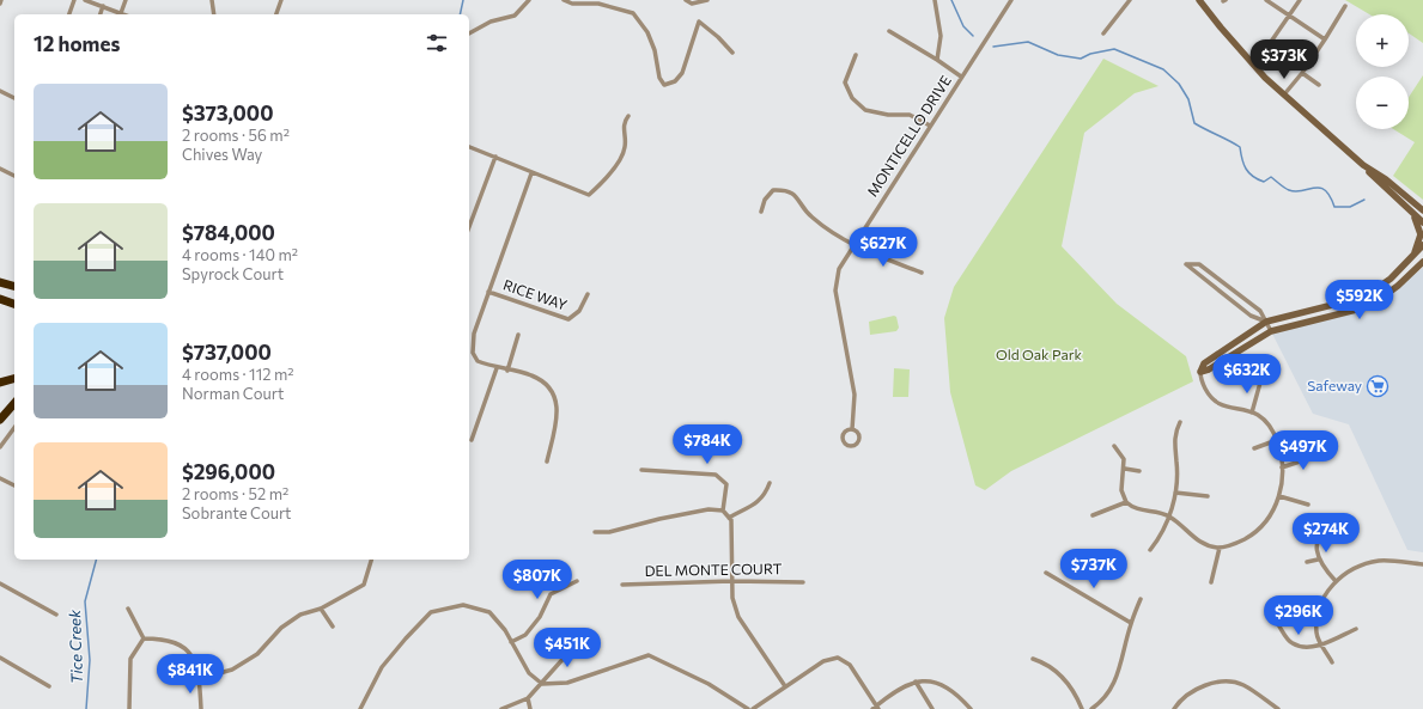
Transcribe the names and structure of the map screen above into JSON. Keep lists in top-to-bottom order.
{
  "streets": {
    "street": ["MONTICELLO DRIVE", "RICE WAY", "DEL MONTE COURT"]
  },
  "water": ["Tice Creek"],
  "parks": ["Old Oak Park"],
  "places": {
    "supermarket": ["Safeway"]
  },
  "page": {
    "map_buttons": ["+", "−"],
    "heading": "12 homes",
    "price": [
      "$373K",
      "$627K",
      "$592K",
      "$632K",
      "$784K",
      "$497K",
      "$274K",
      "$737K",
      "$807K",
      "$296K",
      "$451K",
      "$841K"
    ],
    "list": [
      {
        "name": "$373,000",
        "note": "2 rooms · 56 m² · Chives Way"
      },
      {
        "name": "$784,000",
        "note": "4 rooms · 140 m² · Spyrock Court"
      },
      {
        "name": "$737,000",
        "note": "4 rooms · 112 m² · Norman Court"
      },
      {
        "name": "$296,000",
        "note": "2 rooms · 52 m² · Sobrante Court"
      }
    ]
  }
}
